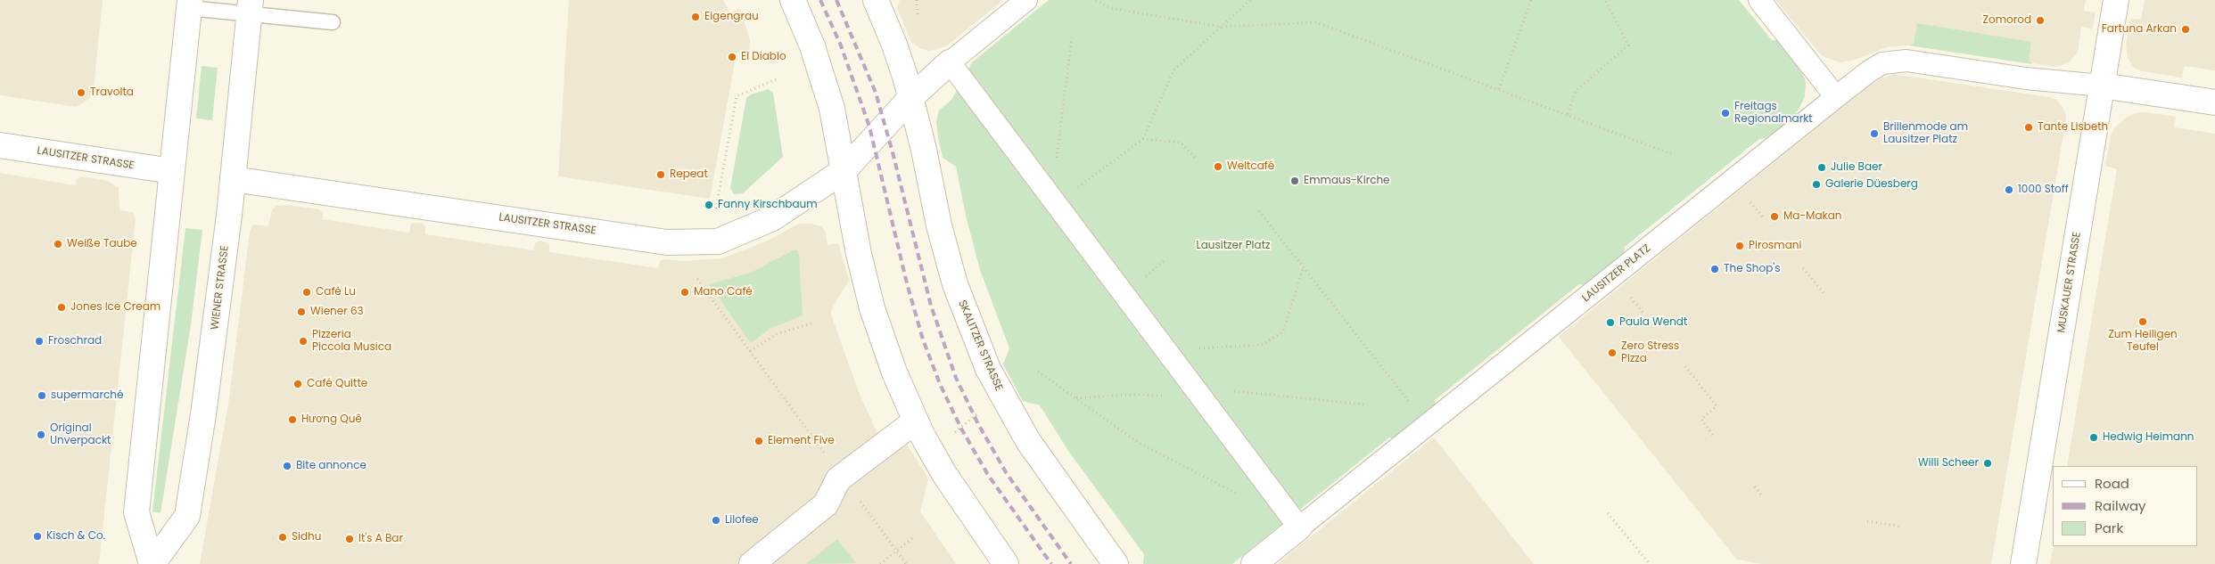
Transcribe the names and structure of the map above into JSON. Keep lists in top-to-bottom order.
{
  "streets": {
    "street": [
      "LAUSITZER STRASSE",
      "LAUSITZER PLATZ",
      "MUSKAUER STRASSE",
      "WIENER STRASSE",
      "SKALITZER STRASSE"
    ]
  },
  "crossings": [
    ["LAUSITZER STRASSE", "WIENER STRASSE"],
    ["LAUSITZER PLATZ", "MUSKAUER STRASSE"]
  ],
  "parks": ["Lausitzer Platz"],
  "places": [
    "Eigengrau",
    "Zomorod",
    "Fartuna Arkan",
    "El Diablo",
    "Travolta",
    "Freitags Regionalmarkt",
    "Tante Lisbeth",
    "Brillenmode am Lausitzer Platz",
    "Weltcafé",
    "Julie Baer",
    "Repeat",
    "Emmaus-Kirche",
    "Galerie Düesberg",
    "1000 Stoff",
    "Fanny Kirschbaum",
    "Ma-Makan",
    "Weiße Taube",
    "Pirosmani",
    "The Shop's",
    "Café Lu",
    "Mano Café",
    "Jones Ice Cream",
    "Wiener 63",
    "Zum Heiligen Teufel",
    "Paula Wendt",
    "Froschrad",
    "Pizzeria Piccola Musica",
    "Zero Stress Pizza",
    "Café Quitte",
    "supermarché",
    "Hương Quê",
    "Original Unverpackt",
    "Hedwig Heimann",
    "Element Five",
    "Willi Scheer",
    "Bite annonce",
    "Lilofee",
    "Kisch & Co.",
    "Sidhu",
    "It's A Bar"
  ],
  "legend": ["Road", "Railway", "Park"]
}
